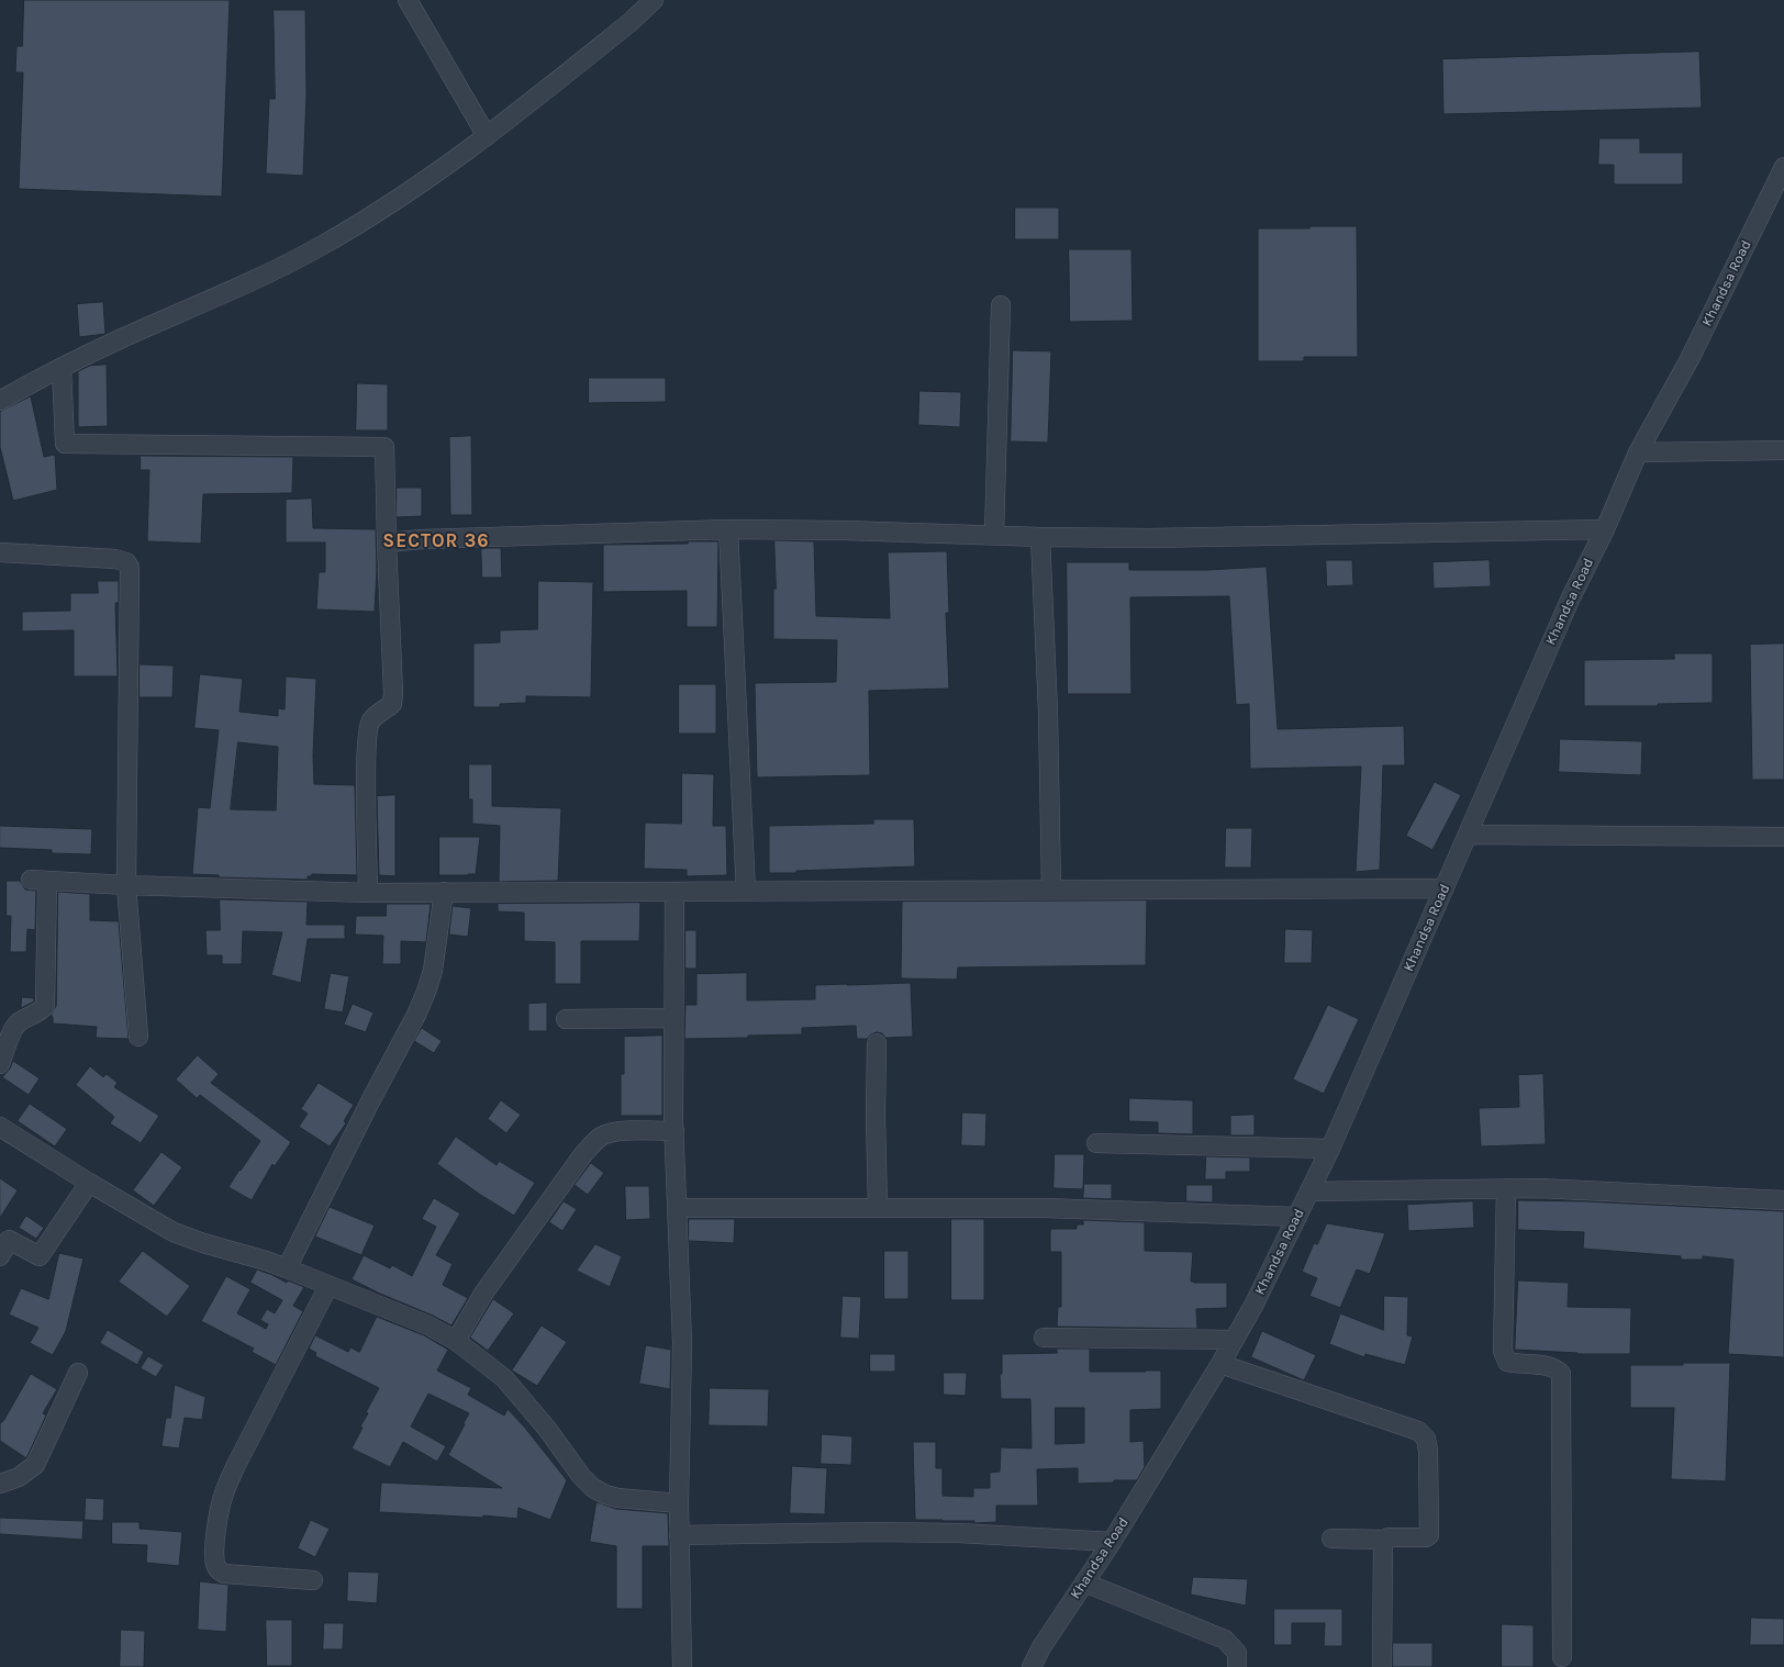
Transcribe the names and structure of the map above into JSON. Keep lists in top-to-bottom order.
{
  "streets": {
    "street": ["Khandsa Road"]
  },
  "districts": ["SECTOR 36"]
}
